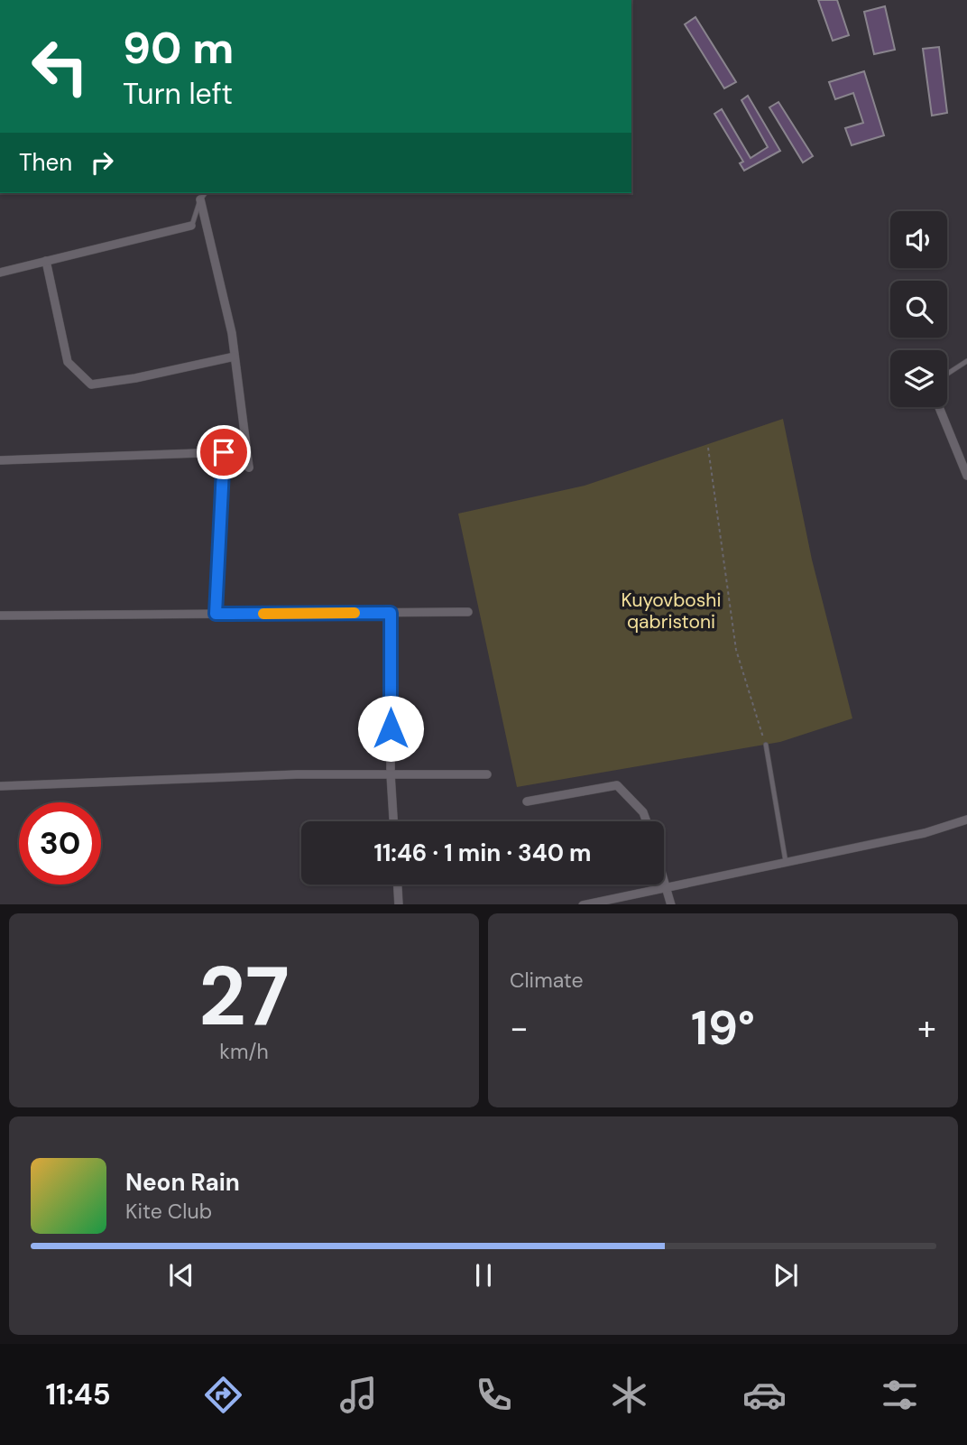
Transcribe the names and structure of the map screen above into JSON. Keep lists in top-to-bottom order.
{
  "parks": ["Kuyovboshi qabristoni"],
  "page": {
    "turn": ["90 m", "Turn left"],
    "then": "Then",
    "limit": "30",
    "trip": "11:46 · 1 min · 340 m",
    "tile": [
      ["27", "km/h"],
      "Climate"
    ],
    "heat": ["−", "19°", "+"],
    "song": ["Neon Rain", "Kite Club"],
    "tabs": "11:45"
  }
}
